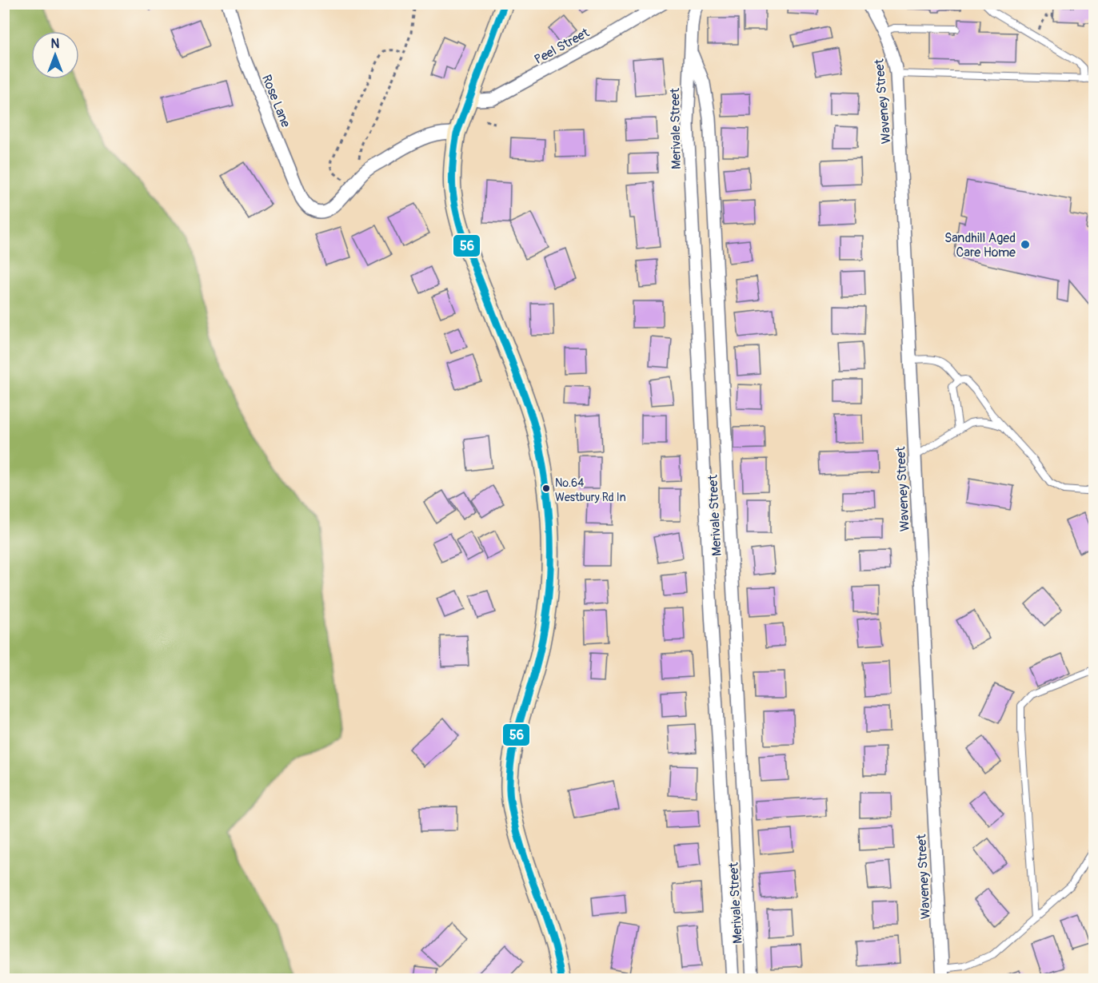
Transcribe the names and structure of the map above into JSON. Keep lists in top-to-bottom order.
{
  "streets": {
    "street": [
      "Peel Street",
      "Rose Lane",
      "Waveney Street",
      "Merivale Street"
    ]
  },
  "places": ["Sandhill Aged Care Home", "No.64 Westbury Rd In"],
  "lines": ["transit line 56"],
  "north": "top"
}
